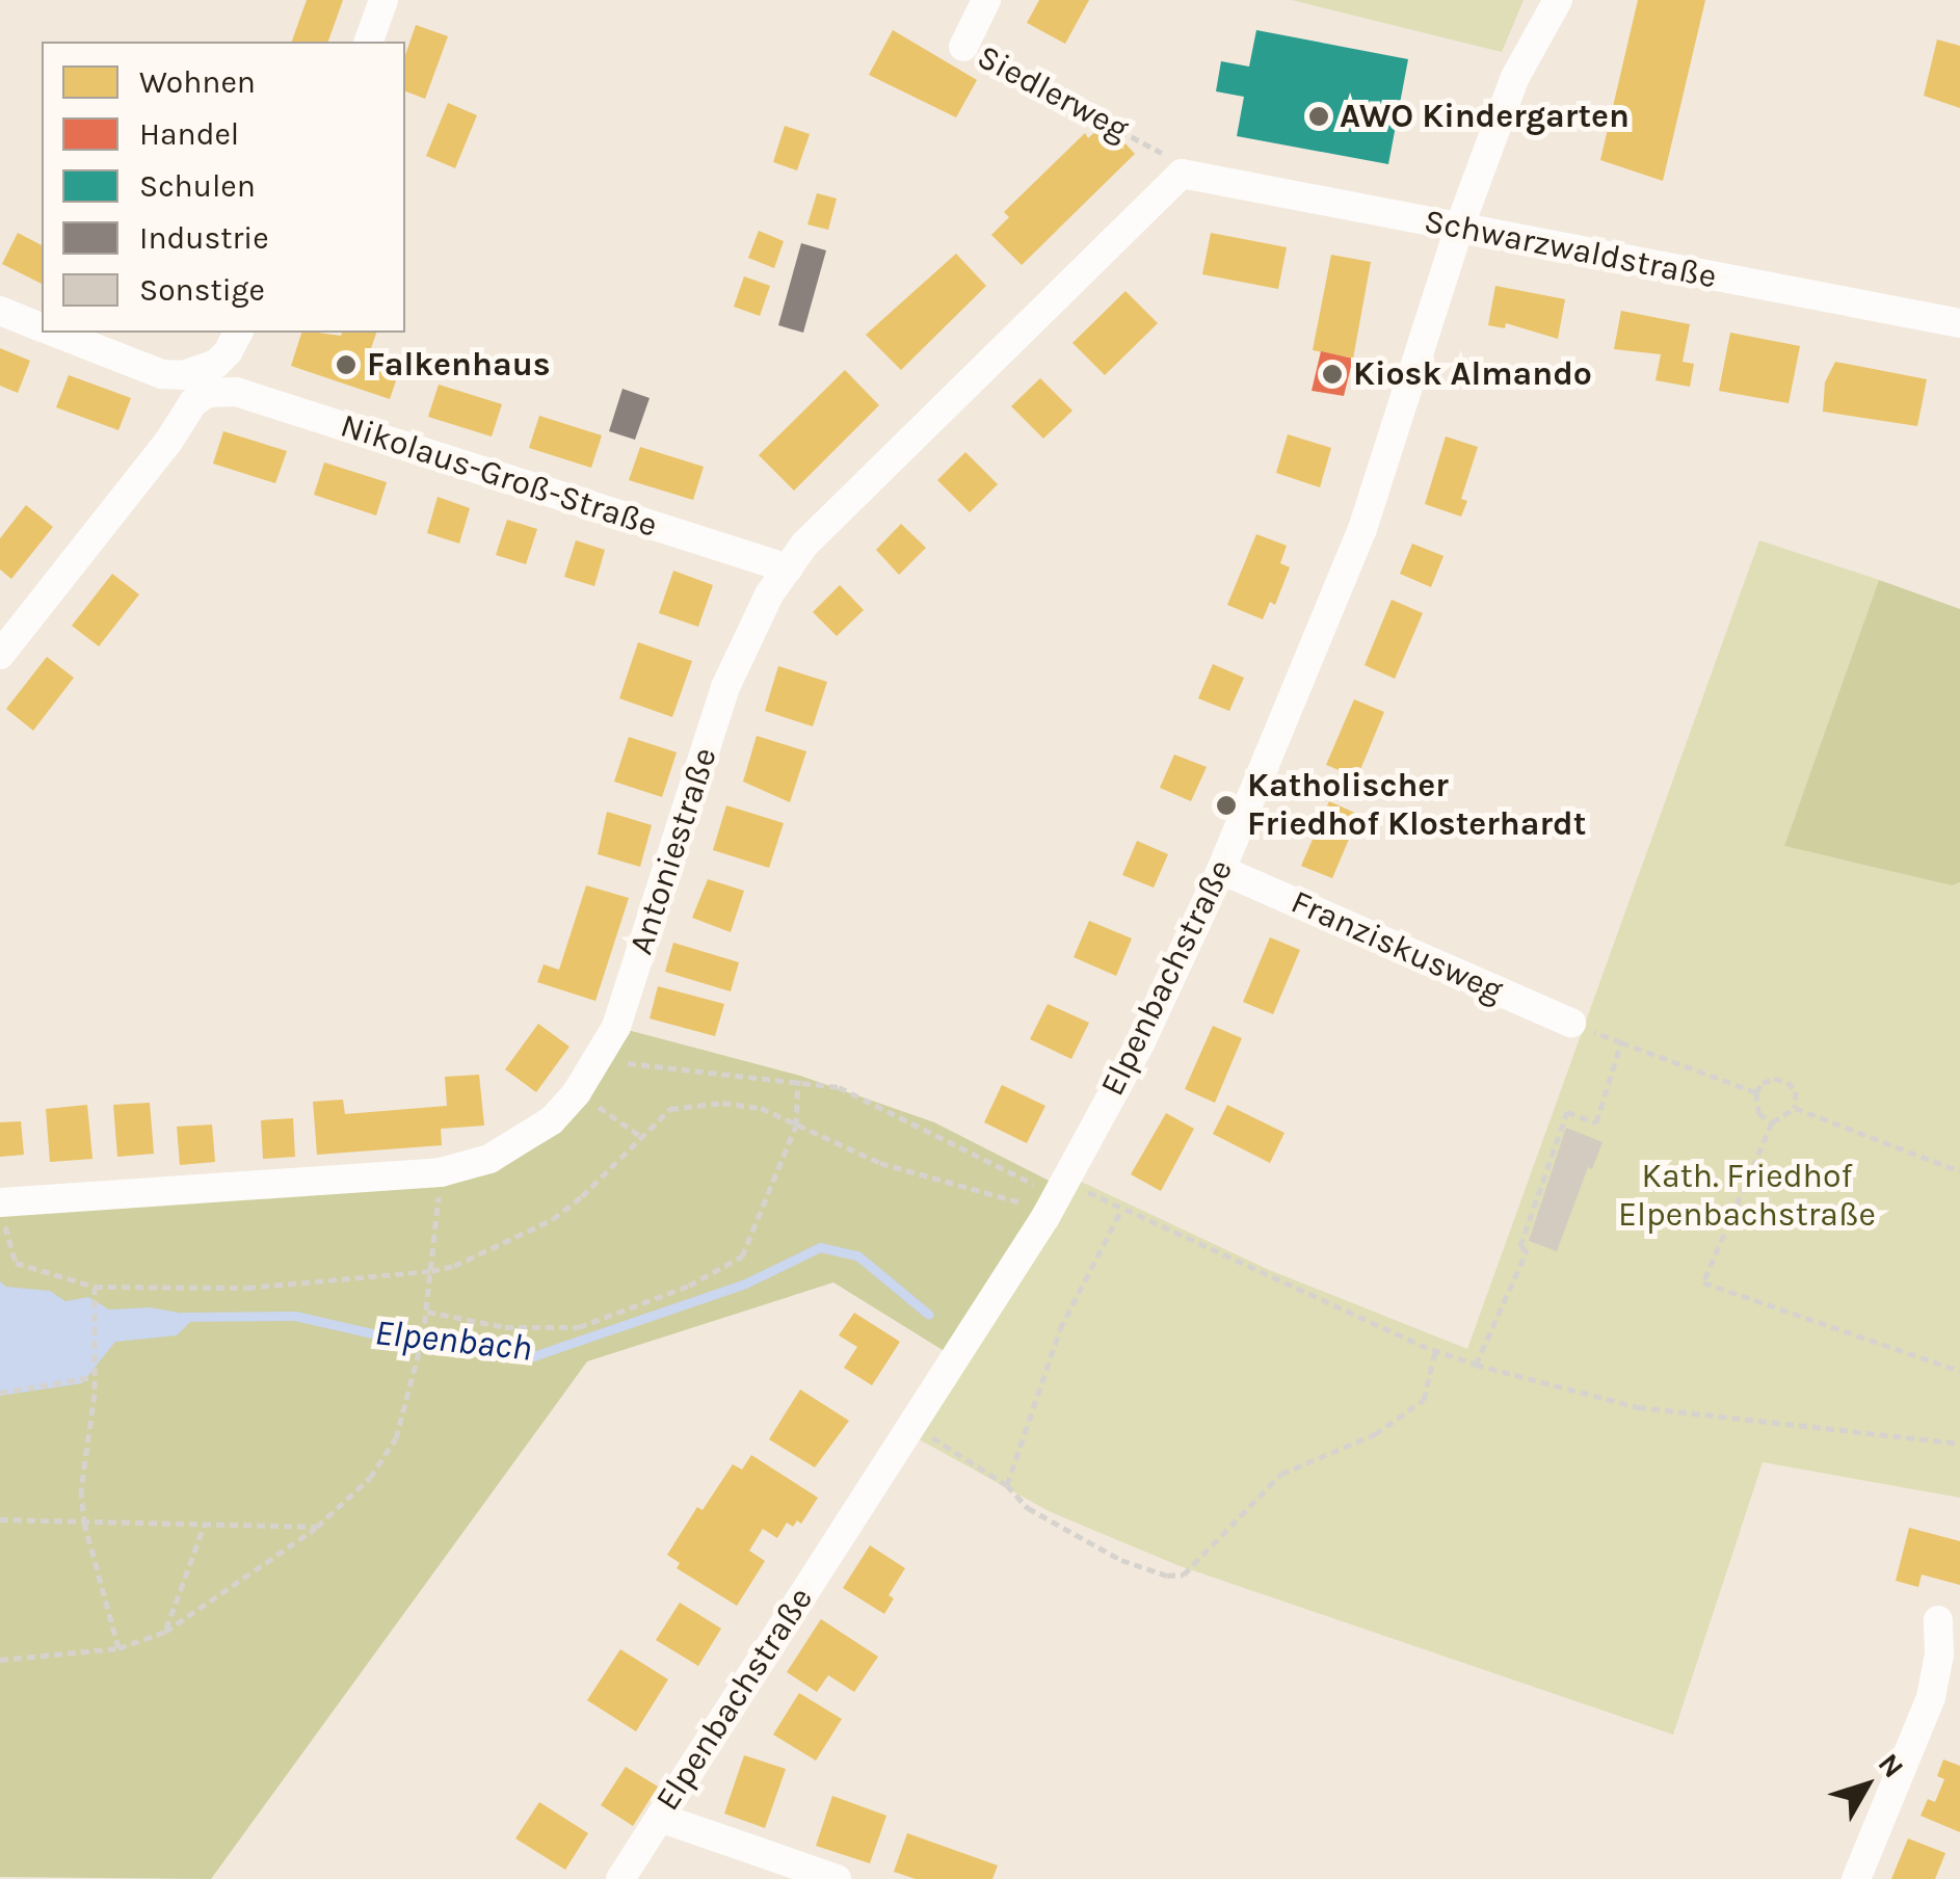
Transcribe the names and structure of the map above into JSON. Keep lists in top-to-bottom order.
{
  "streets": {
    "street": [
      "Siedlerweg",
      "Schwarzwaldstraße",
      "Nikolaus-Groß-Straße",
      "Antoniestraße",
      "Franziskusweg",
      "Elpenbachstraße"
    ]
  },
  "crossings": [
    ["Siedlerweg", "Schwarzwaldstraße"],
    ["Siedlerweg", "Antoniestraße"],
    ["Schwarzwaldstraße", "Antoniestraße"],
    ["Schwarzwaldstraße", "Elpenbachstraße"],
    ["Nikolaus-Groß-Straße", "Antoniestraße"],
    ["Franziskusweg", "Elpenbachstraße"]
  ],
  "water": ["Elpenbach"],
  "parks": ["Kath. Friedhof Elpenbachstraße"],
  "places": [
    "AWO Kindergarten",
    "Falkenhaus",
    "Kiosk Almando",
    "Katholischer Friedhof Klosterhardt"
  ],
  "legend": [
    "Wohnen",
    "Handel",
    "Schulen",
    "Industrie",
    "Sonstige"
  ],
  "north": "top right"
}
